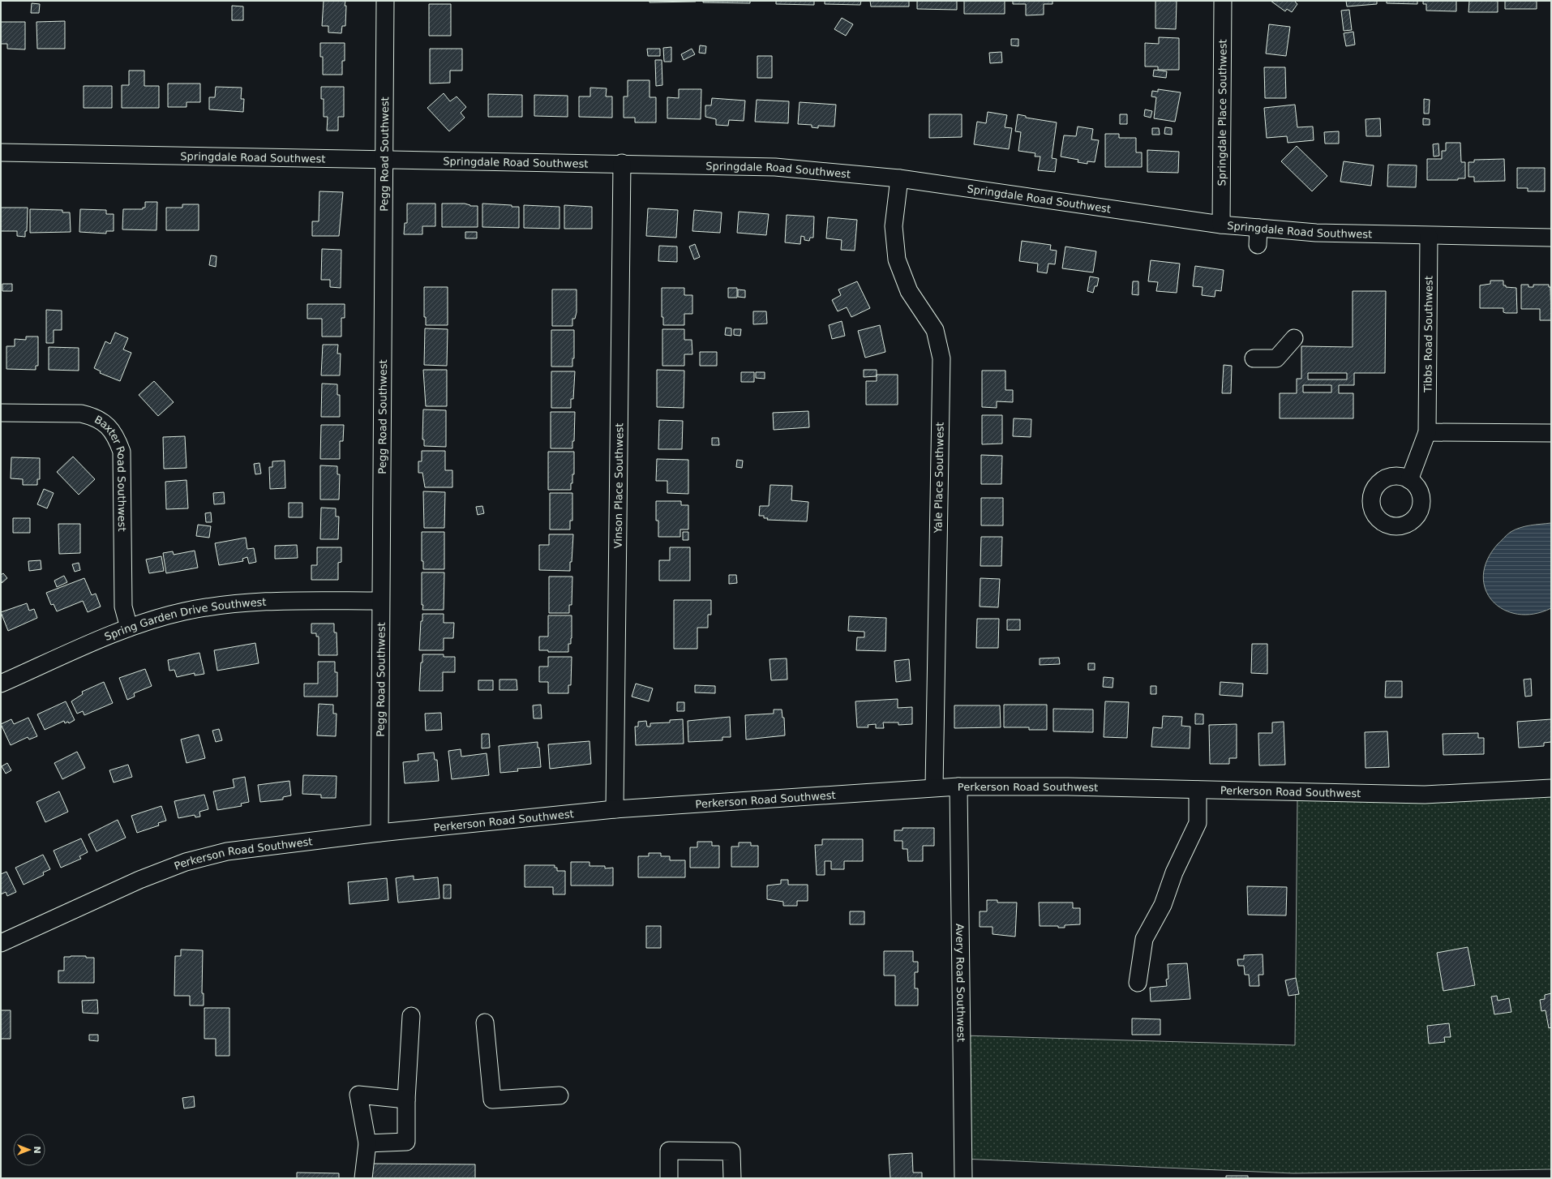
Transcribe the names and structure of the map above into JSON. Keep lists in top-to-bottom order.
{
  "streets": {
    "street": [
      "Springdale Place Southwest",
      "Pegg Road Southwest",
      "Springdale Road Southwest",
      "Tibbs Road Southwest",
      "Baxter Road Southwest",
      "Yale Place Southwest",
      "Vinson Place Southwest",
      "Spring Garden Drive Southwest",
      "Perkerson Road Southwest",
      "Avery Road Southwest"
    ]
  },
  "crossings": [
    ["Springdale Place Southwest", "Springdale Road Southwest"],
    ["Pegg Road Southwest", "Springdale Road Southwest"],
    ["Pegg Road Southwest", "Spring Garden Drive Southwest"],
    ["Pegg Road Southwest", "Perkerson Road Southwest"],
    ["Springdale Road Southwest", "Tibbs Road Southwest"],
    ["Springdale Road Southwest", "Yale Place Southwest"],
    ["Springdale Road Southwest", "Vinson Place Southwest"],
    ["Baxter Road Southwest", "Spring Garden Drive Southwest"],
    ["Yale Place Southwest", "Perkerson Road Southwest"],
    ["Vinson Place Southwest", "Perkerson Road Southwest"],
    ["Perkerson Road Southwest", "Avery Road Southwest"]
  ],
  "north": "right"
}
